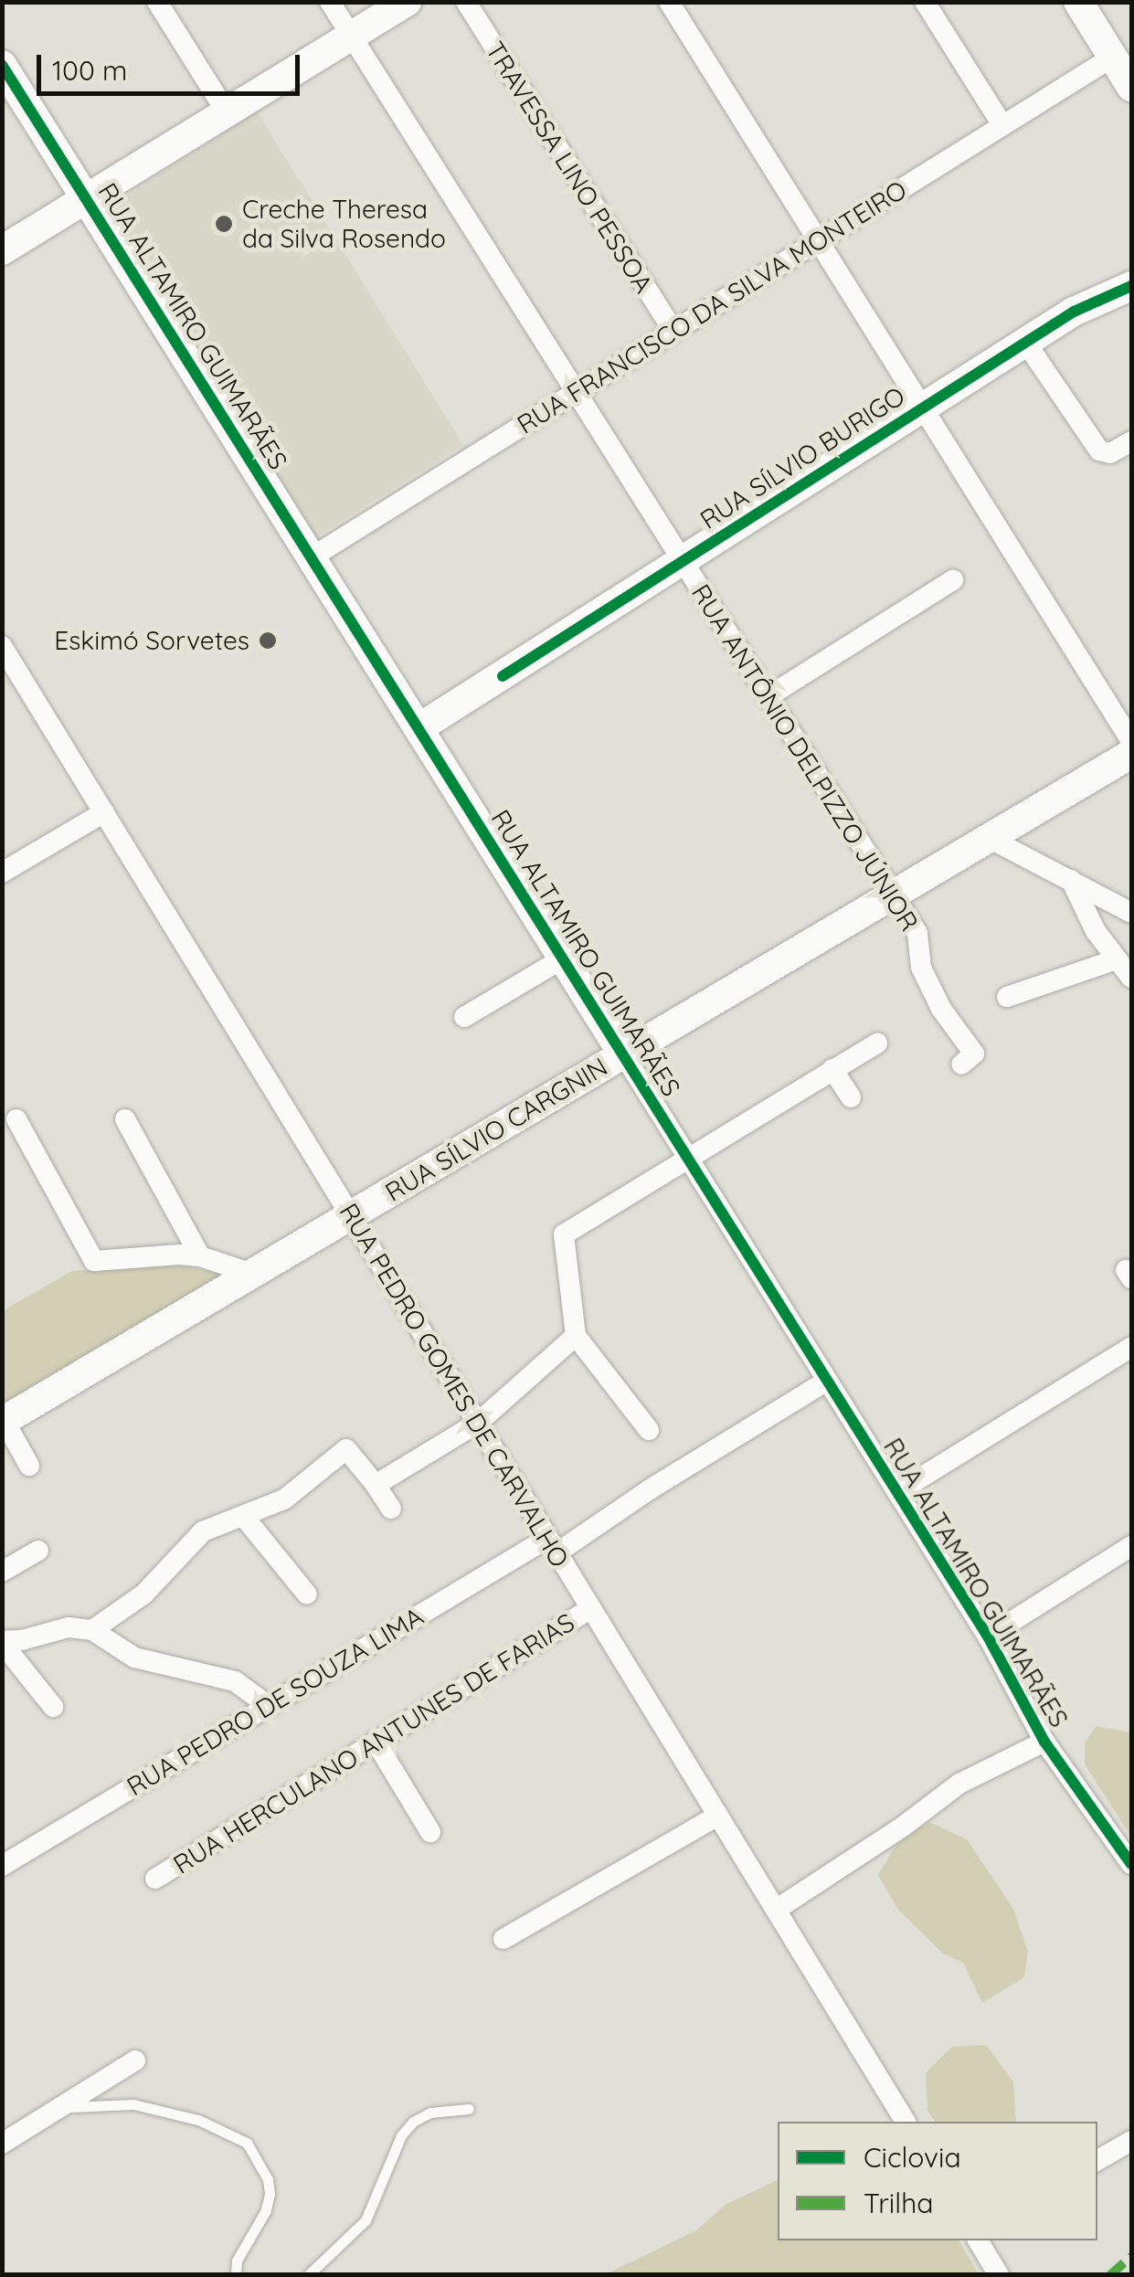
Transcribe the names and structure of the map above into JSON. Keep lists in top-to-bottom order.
{
  "streets": {
    "street": [
      "TRAVESSA LINO PESSOA",
      "RUA FRANCISCO DA SILVA MONTEIRO",
      "RUA ALTAMIRO GUIMARÃES",
      "RUA SÍLVIO BURIGO",
      "RUA ANTÔNIO DELPIZZO JÚNIOR",
      "RUA SÍLVIO CARGNIN",
      "RUA PEDRO GOMES DE CARVALHO",
      "RUA PEDRO DE SOUZA LIMA",
      "RUA HERCULANO ANTUNES DE FARIAS"
    ]
  },
  "crossings": [
    ["TRAVESSA LINO PESSOA", "RUA FRANCISCO DA SILVA MONTEIRO"],
    ["RUA FRANCISCO DA SILVA MONTEIRO", "RUA ALTAMIRO GUIMARÃES"],
    ["RUA FRANCISCO DA SILVA MONTEIRO", "RUA ANTÔNIO DELPIZZO JÚNIOR"],
    ["RUA ALTAMIRO GUIMARÃES", "RUA SÍLVIO BURIGO"],
    ["RUA ALTAMIRO GUIMARÃES", "RUA SÍLVIO CARGNIN"],
    ["RUA ALTAMIRO GUIMARÃES", "RUA PEDRO DE SOUZA LIMA"],
    ["RUA SÍLVIO BURIGO", "RUA ANTÔNIO DELPIZZO JÚNIOR"],
    ["RUA ANTÔNIO DELPIZZO JÚNIOR", "RUA SÍLVIO CARGNIN"],
    ["RUA SÍLVIO CARGNIN", "RUA PEDRO GOMES DE CARVALHO"],
    ["RUA PEDRO GOMES DE CARVALHO", "RUA PEDRO DE SOUZA LIMA"],
    ["RUA PEDRO GOMES DE CARVALHO", "RUA HERCULANO ANTUNES DE FARIAS"]
  ],
  "places": ["Creche Theresa da Silva Rosendo", "Eskimó Sorvetes"],
  "legend": ["Ciclovia", "Trilha"],
  "scale_bar": "100 m"
}
